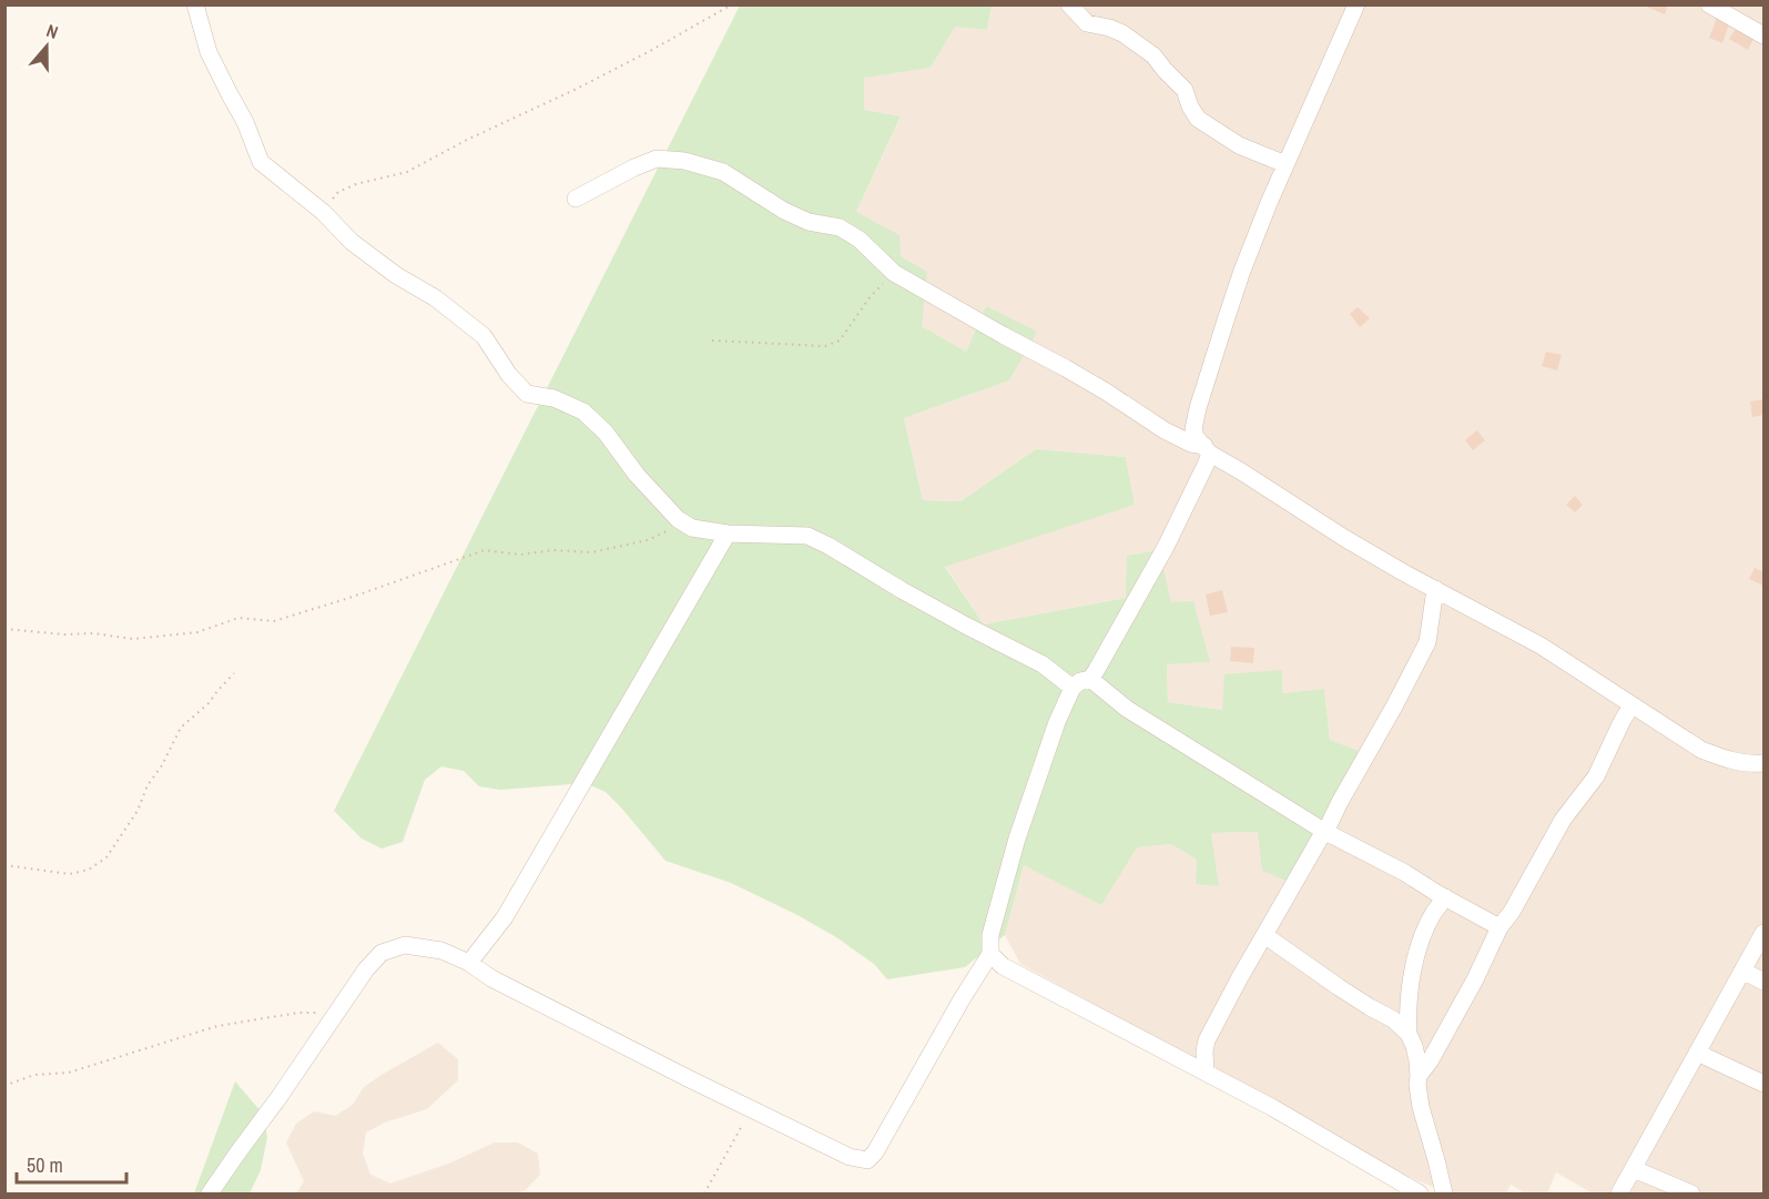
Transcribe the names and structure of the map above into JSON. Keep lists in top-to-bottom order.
{
  "scale_bar": "50 m",
  "north": "top"
}
